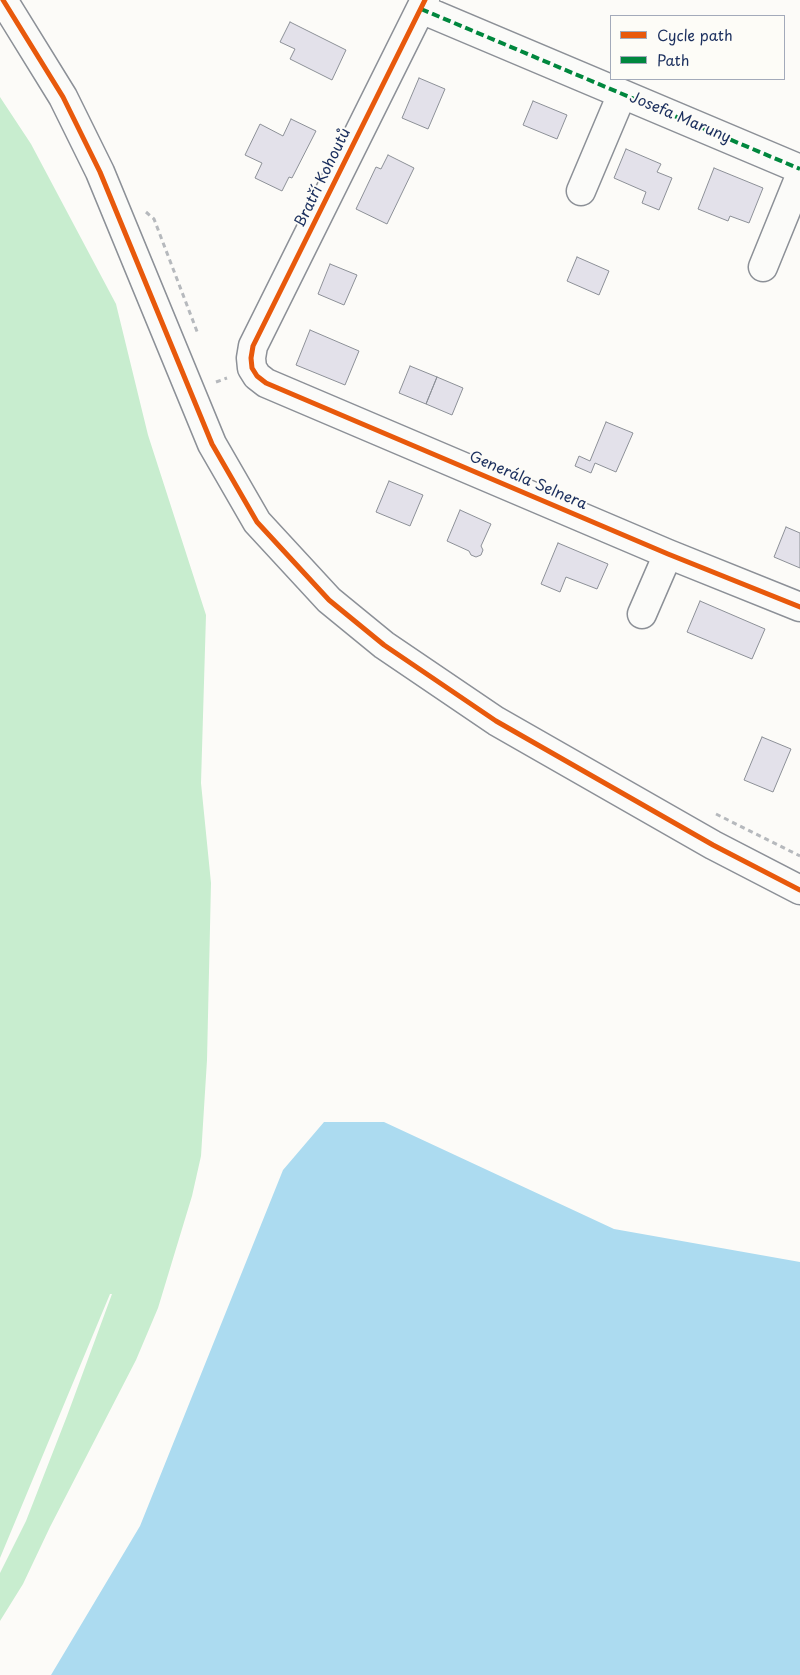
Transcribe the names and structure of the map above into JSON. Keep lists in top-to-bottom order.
{
  "streets": {
    "street": ["Josefa Maruny", "Bratří Kohoutů", "Generála Selnera"]
  },
  "crossings": [
    ["Josefa Maruny", "Bratří Kohoutů"],
    ["Bratří Kohoutů", "Generála Selnera"]
  ],
  "legend": ["Cycle path", "Path"]
}
